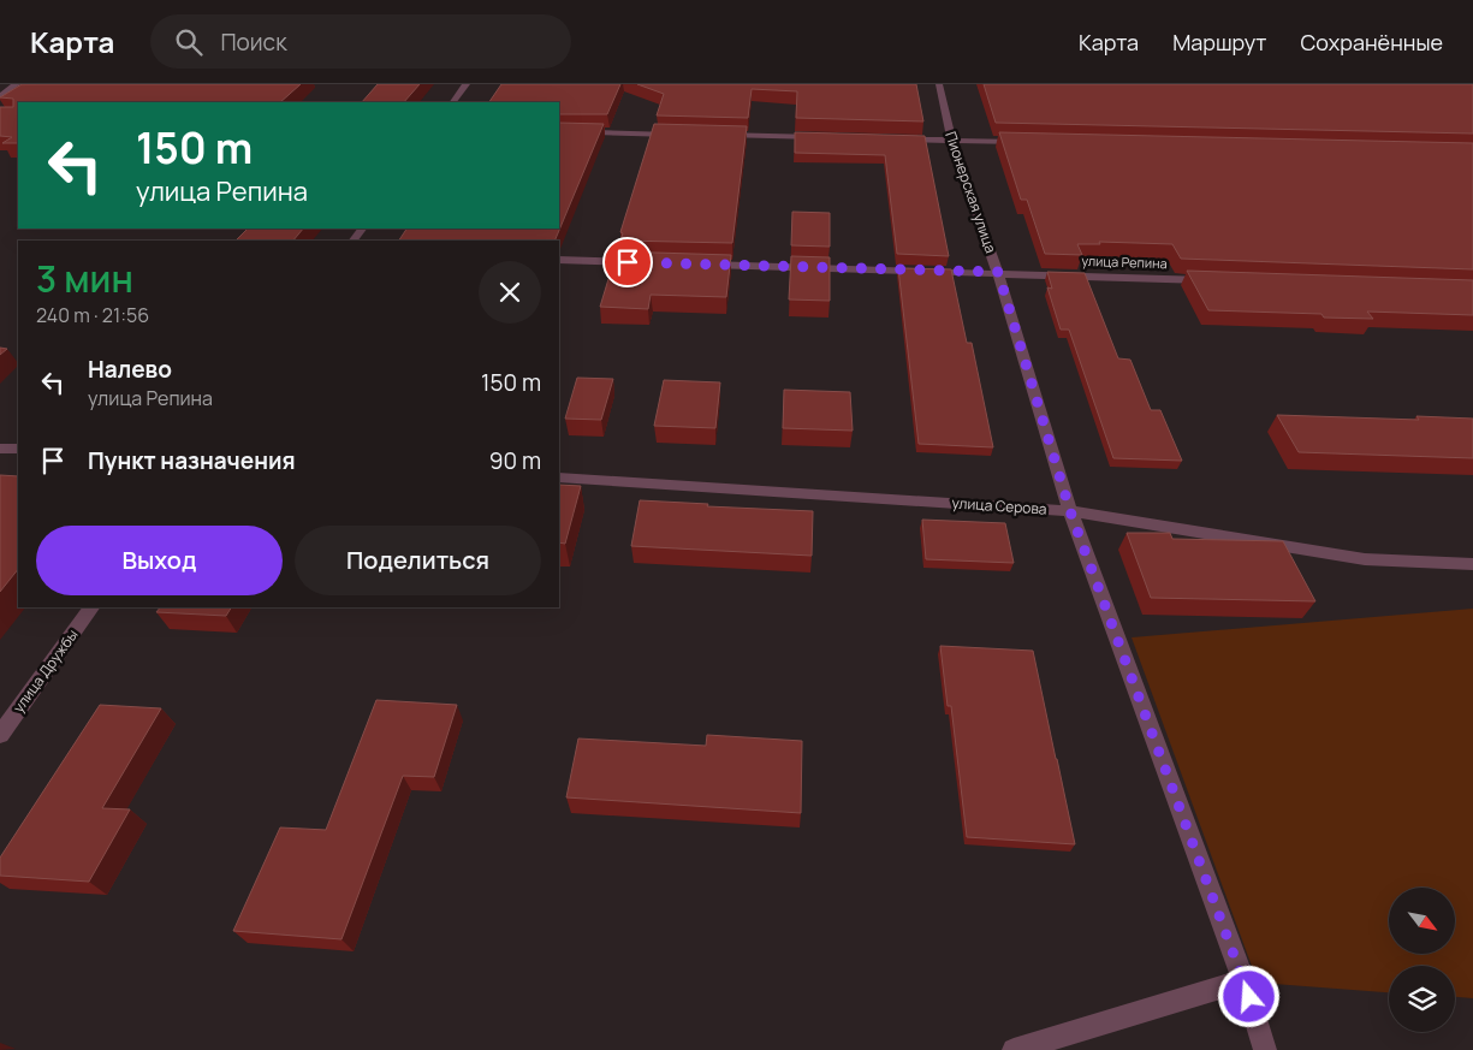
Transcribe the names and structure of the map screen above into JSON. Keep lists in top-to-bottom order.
{
  "streets": {
    "street": [
      "Пионерская улица",
      "улица Репина",
      "улица Серова",
      "улица Дружбы"
    ]
  },
  "crossings": [
    ["Пионерская улица", "улица Репина"],
    ["Пионерская улица", "улица Серова"]
  ],
  "north": "bottom right",
  "page": {
    "header": "Карта",
    "search": "Поиск",
    "nav": ["Карта", "Маршрут", "Сохранённые"],
    "turn": ["150 m", "улица Репина"],
    "heading": ["3 мин", "240 m · 21:56"],
    "list": [
      {
        "name": "Налево",
        "note": "улица Репина",
        "value": "150 m"
      },
      {
        "name": "Пункт назначения",
        "value": "90 m"
      }
    ],
    "buttons": ["Выход", "Поделиться"]
  }
}
